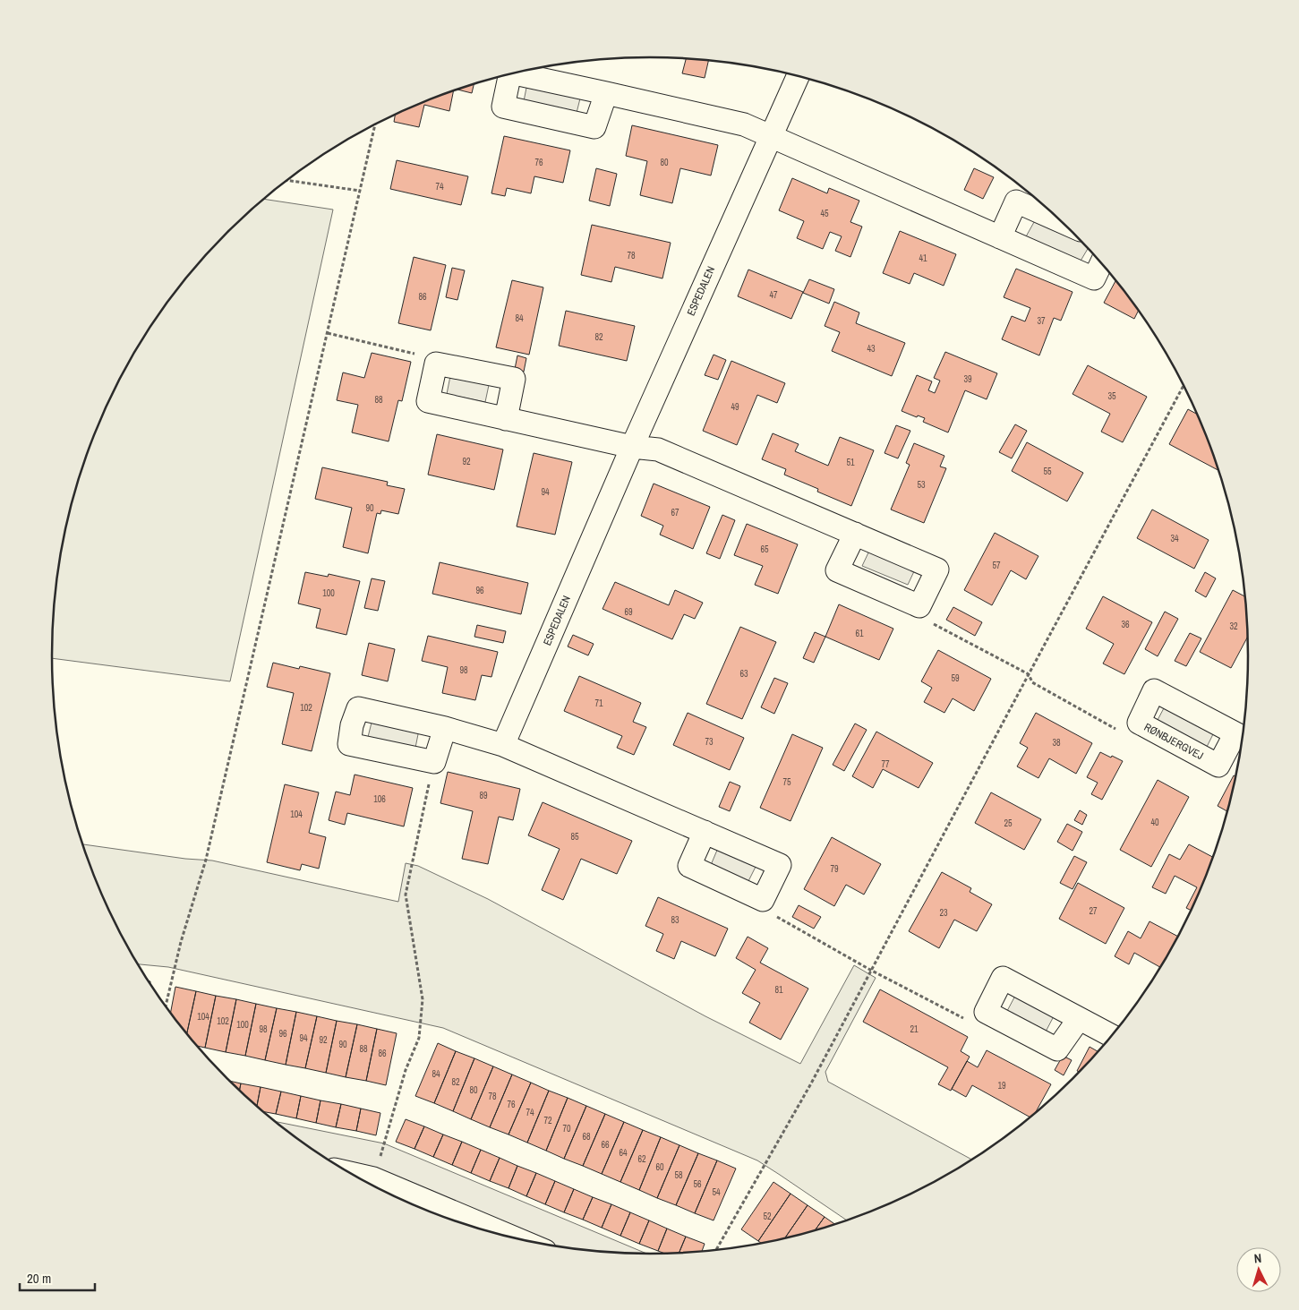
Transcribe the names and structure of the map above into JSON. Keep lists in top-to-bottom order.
{
  "streets": {
    "street": ["ESPEDALEN", "RØNBJERGVEJ"]
  },
  "house_numbers": [
    "76",
    "80",
    "74",
    "45",
    "78",
    "41",
    "47",
    "86",
    "84",
    "37",
    "82",
    "43",
    "39",
    "35",
    "88",
    "49",
    "92",
    "51",
    "55",
    "53",
    "94",
    "90",
    "67",
    "34",
    "65",
    "57",
    "96",
    "100",
    "69",
    "36",
    "32",
    "61",
    "98",
    "63",
    "59",
    "71",
    "102",
    "73",
    "38",
    "77",
    "75",
    "89",
    "106",
    "104",
    "40",
    "25",
    "85",
    "79",
    "27",
    "23",
    "83",
    "81",
    "104",
    "102",
    "100",
    "98",
    "21",
    "96",
    "94",
    "92",
    "90",
    "88",
    "86",
    "84",
    "82",
    "19",
    "80",
    "78",
    "76",
    "74",
    "72",
    "70",
    "68",
    "66",
    "64",
    "62",
    "60",
    "58",
    "56",
    "54",
    "52"
  ],
  "scale_bar": "20 m",
  "north": "top"
}
